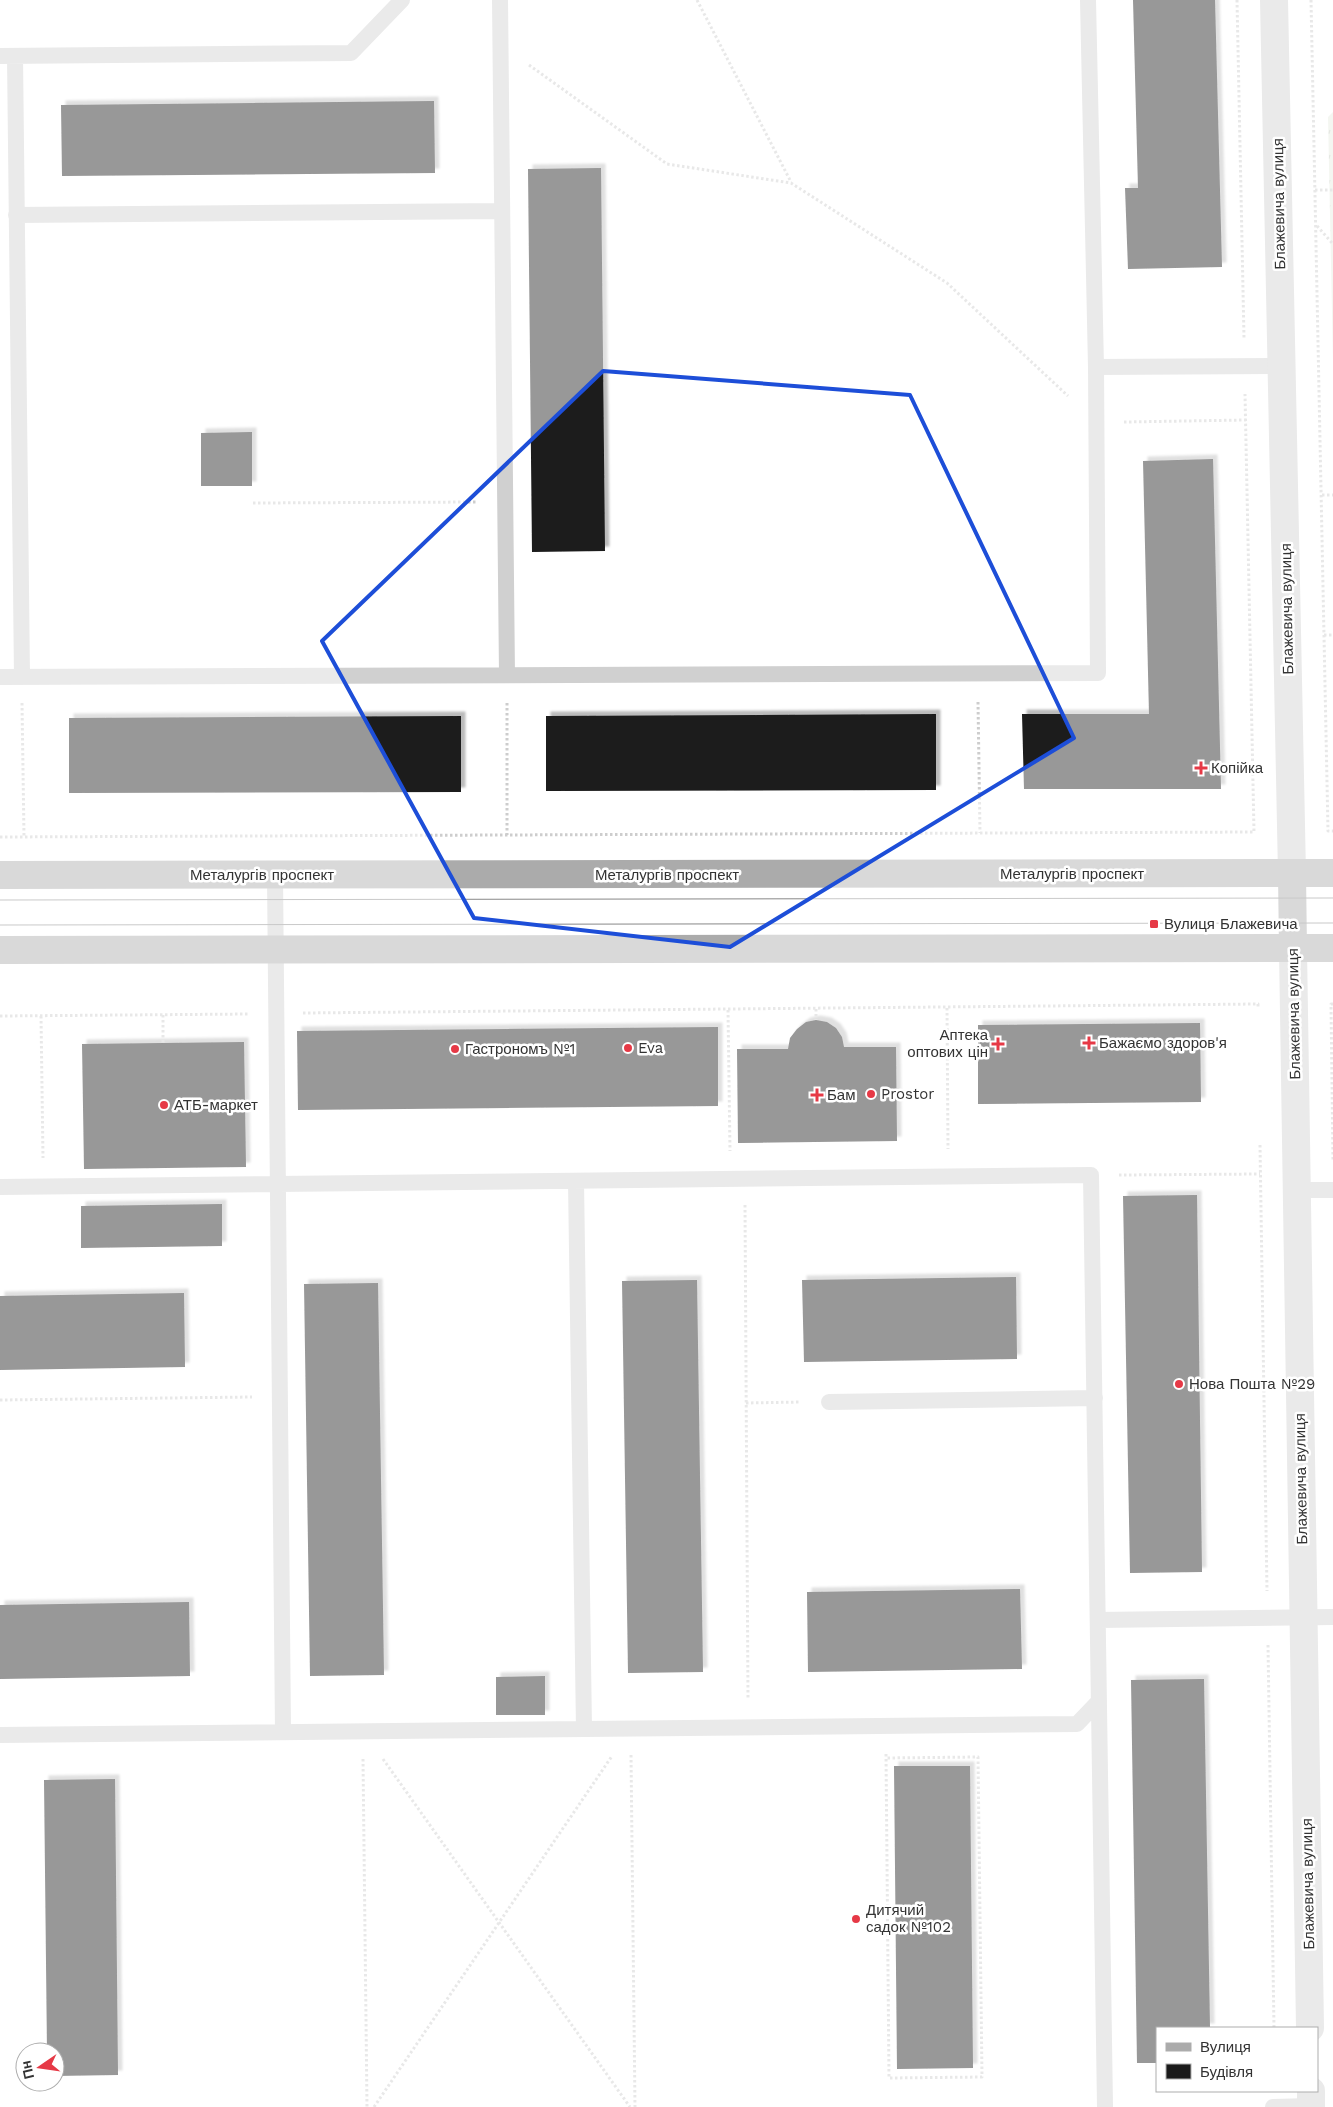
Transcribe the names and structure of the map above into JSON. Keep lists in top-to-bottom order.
{
  "streets": {
    "main road": ["Блажевича вулиця", "Металургів проспект"]
  },
  "crossings": [
    ["Блажевича вулиця", "Металургів проспект"]
  ],
  "places": {
    "health": [
      "Копійка",
      "Бажаємо здоров'я",
      "Аптека оптових цін",
      "Бам"
    ],
    "transit": ["Вулиця Блажевича"],
    "other": [
      "Eva",
      "Гастрономъ №1",
      "Prostor",
      "АТБ-маркет",
      "Нова Пошта №29",
      "Дитячий садок №102"
    ]
  },
  "legend": ["Вулиця", "Будівля"],
  "north": "left"
}
